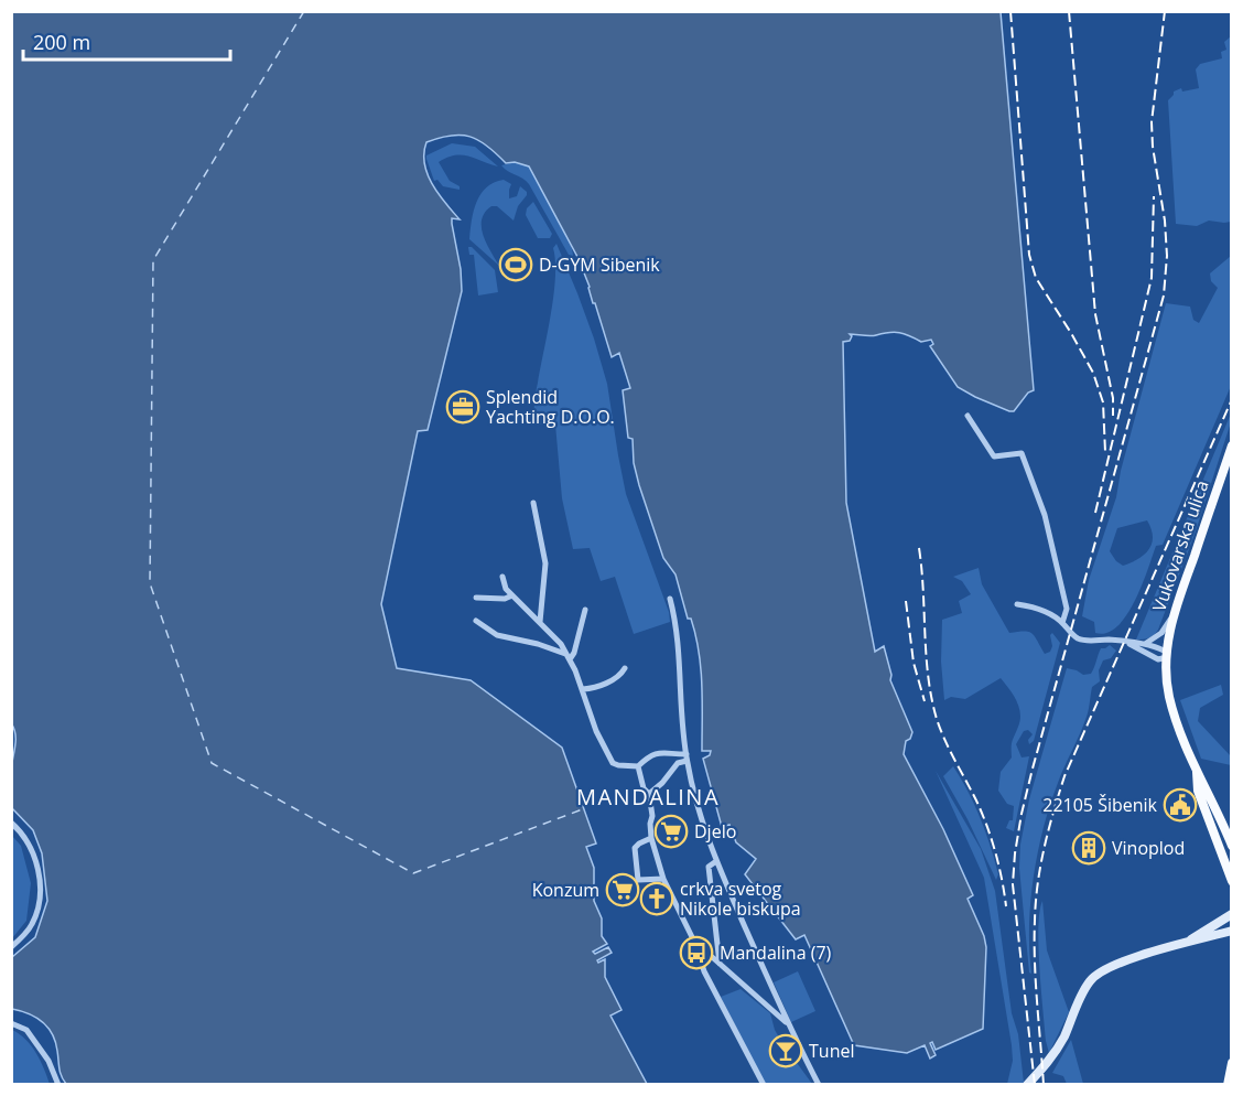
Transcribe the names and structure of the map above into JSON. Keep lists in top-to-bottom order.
{
  "streets": {
    "main road": ["Vukovarska ulica"]
  },
  "districts": ["MANDALINA"],
  "places": {
    "sports": ["D-GYM Sibenik"],
    "office": ["Splendid Yachting D.O.O."],
    "public building": ["22105 Šibenik"],
    "supermarket": ["Djelo", "Konzum"],
    "building": ["Vinoplod"],
    "church": ["crkva svetog Nikole biskupa"],
    "bus stop": ["Mandalina (7)"],
    "bar": ["Tunel"]
  },
  "scale_bar": "200 m"
}
